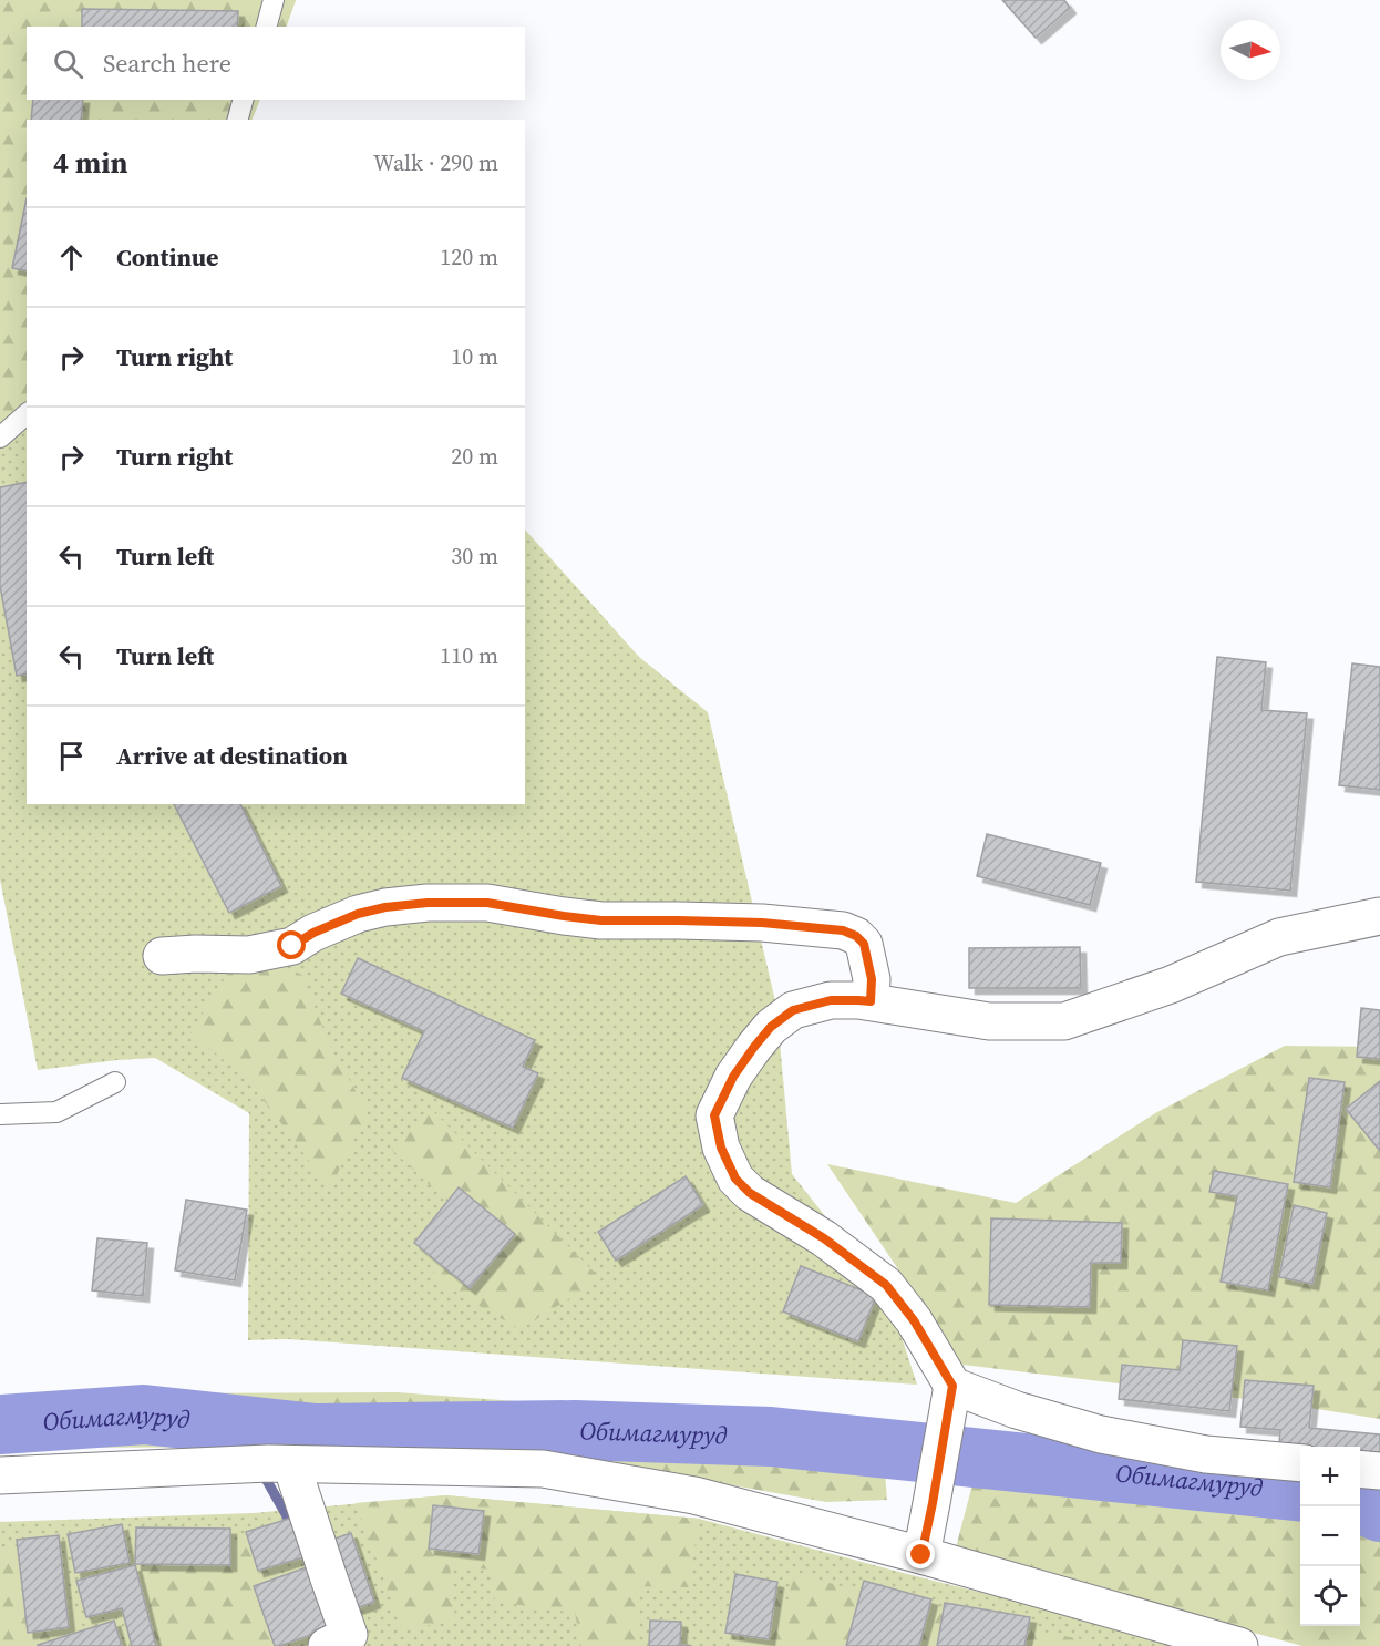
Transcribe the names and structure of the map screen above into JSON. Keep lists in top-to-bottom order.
{
  "water": ["Обимагмуруд"],
  "north": "right",
  "page": {
    "search": "Search here",
    "heading": ["4 min", "Walk · 290 m"],
    "list": [
      ["Continue", "120 m"],
      ["Turn right", "10 m"],
      ["Turn right", "20 m"],
      ["Turn left", "30 m"],
      ["Turn left", "110 m"],
      "Arrive at destination"
    ],
    "map_buttons": ["+", "−"]
  }
}
